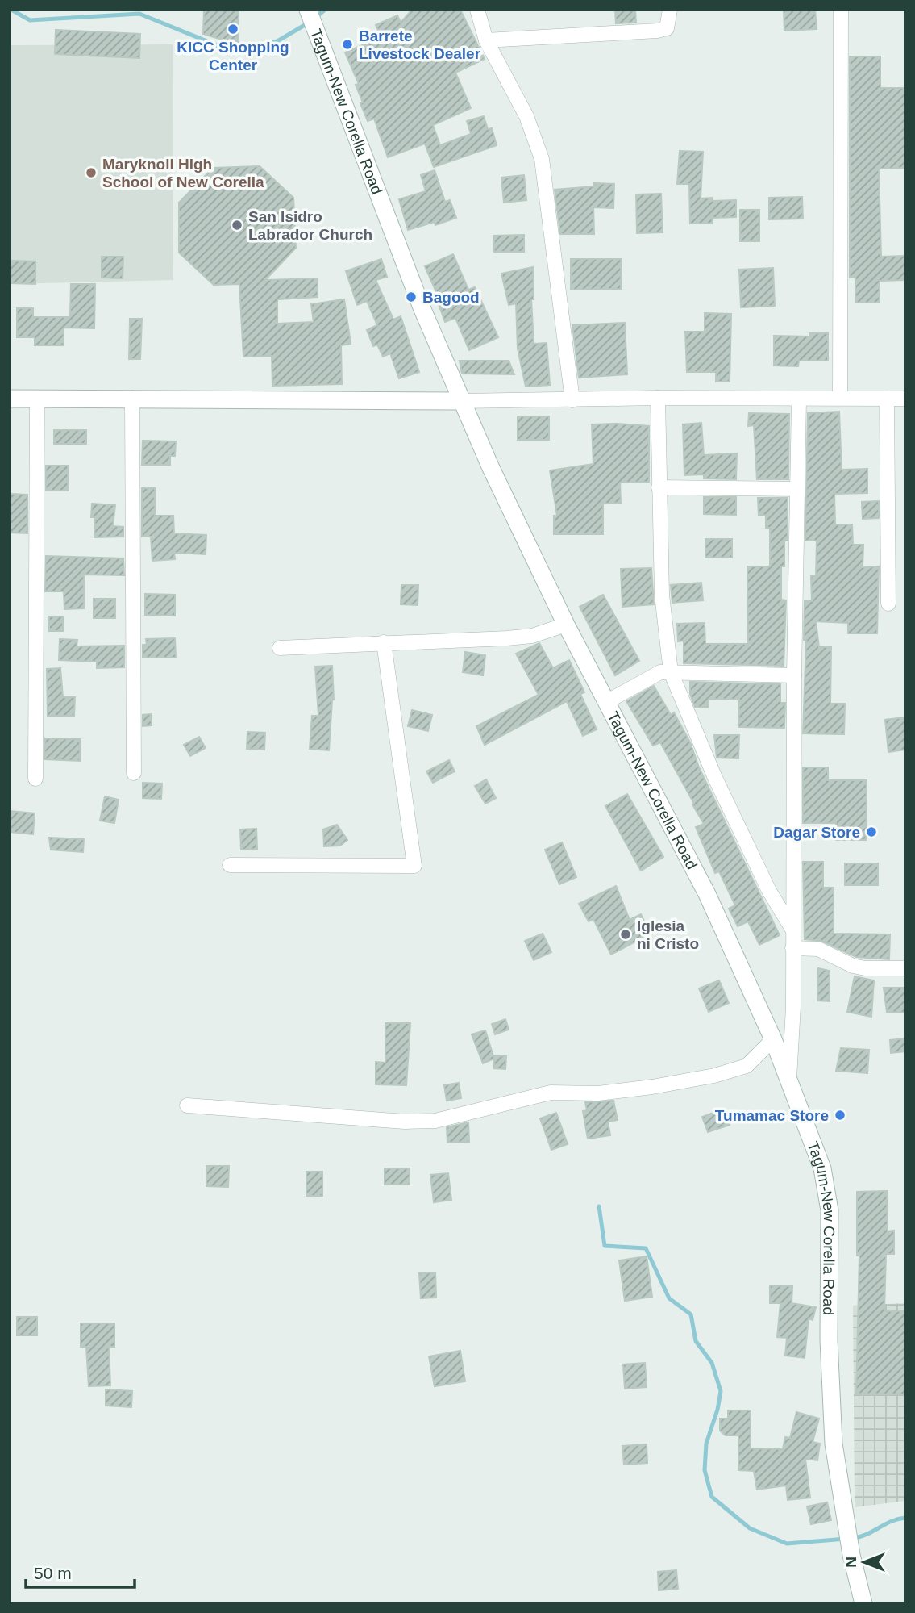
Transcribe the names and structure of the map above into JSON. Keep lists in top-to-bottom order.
{
  "streets": {
    "main road": ["Tagum-New Corella Road"]
  },
  "places": [
    "KICC Shopping Center",
    "Barrete Livestock Dealer",
    "Maryknoll High School of New Corella",
    "San Isidro Labrador Church",
    "Bagood",
    "Dagar Store",
    "Iglesia ni Cristo",
    "Tumamac Store"
  ],
  "scale_bar": "50 m",
  "north": "left"
}
